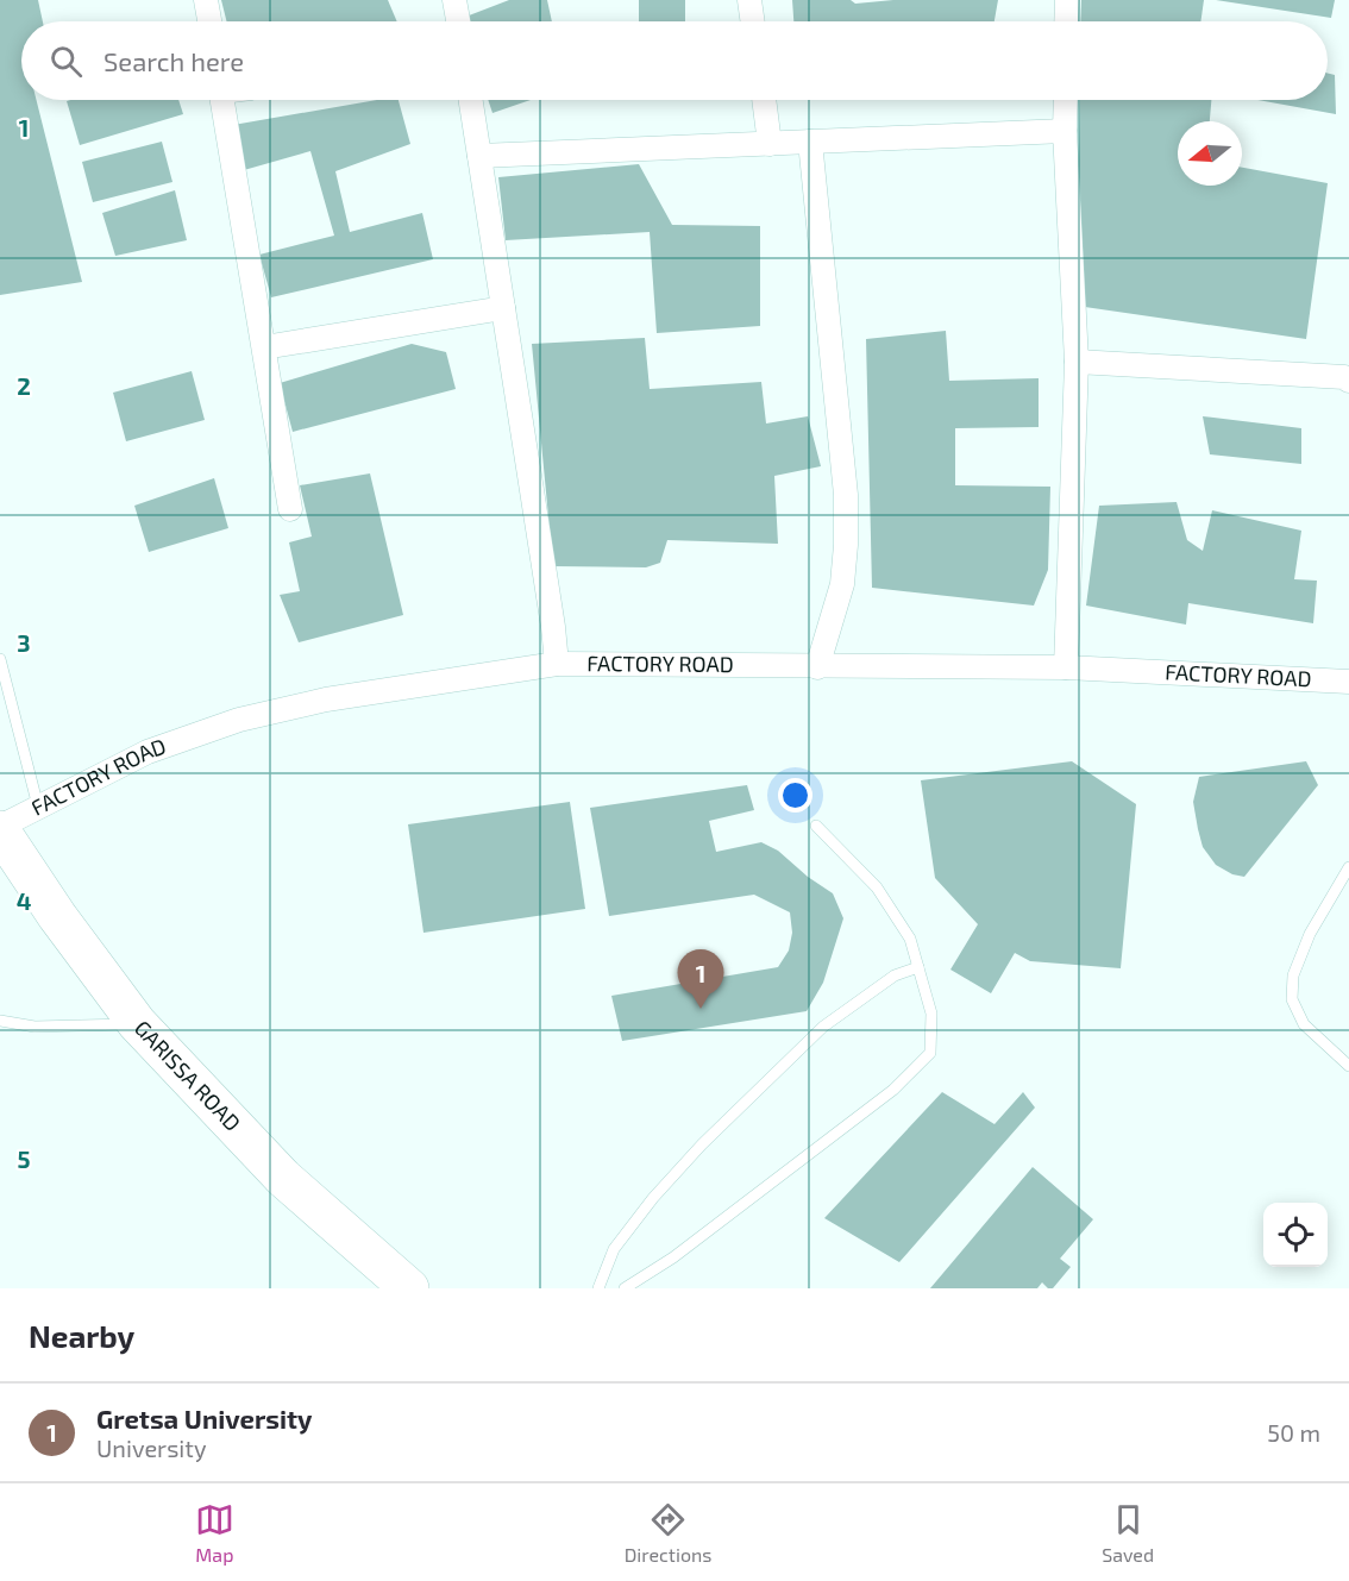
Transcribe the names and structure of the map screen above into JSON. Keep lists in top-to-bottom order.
{
  "streets": {
    "highway": ["GARISSA ROAD"],
    "street": ["FACTORY ROAD"]
  },
  "crossings": [
    ["FACTORY ROAD", "GARISSA ROAD"]
  ],
  "north": "left",
  "page": {
    "search": "Search here",
    "pins": "1",
    "heading": "Nearby",
    "list": [
      {
        "mark": "1",
        "name": "Gretsa University",
        "note": "University",
        "value": "50 m"
      }
    ],
    "nav": ["Map", "Directions", "Saved"]
  },
  "grid": {
    "rows": [
      "1",
      "2",
      "3",
      "4",
      "5"
    ]
  }
}
